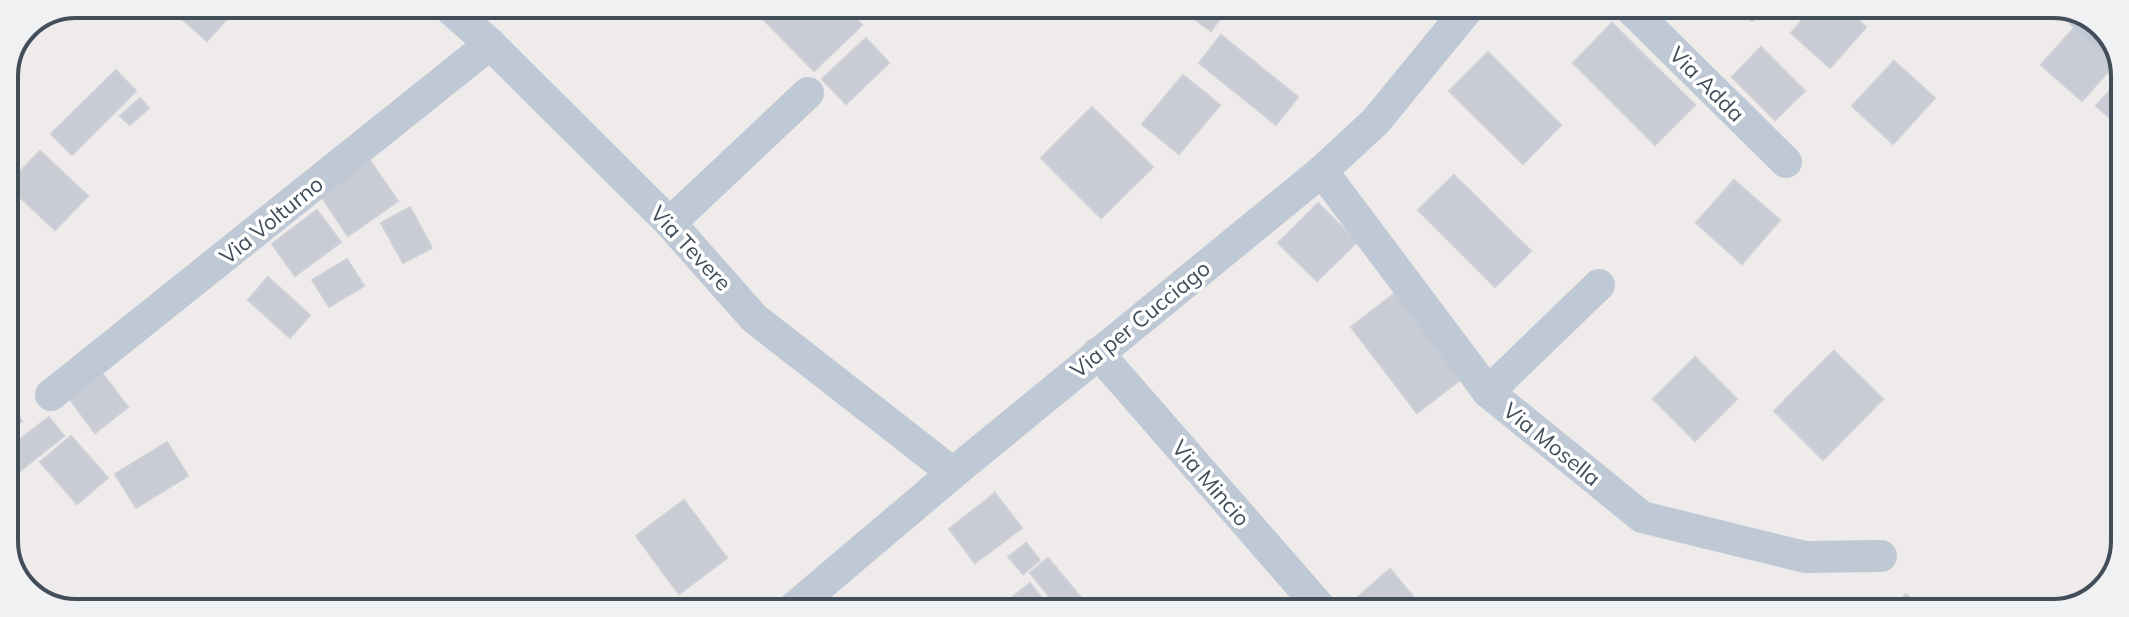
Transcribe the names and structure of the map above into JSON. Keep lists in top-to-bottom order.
{
  "streets": {
    "street": [
      "Via Adda",
      "Via Volturno",
      "Via Tevere",
      "Via per Cucciago",
      "Via Mosella",
      "Via Mincio"
    ]
  },
  "crossings": [
    ["Via Volturno", "Via Tevere"],
    ["Via Tevere", "Via per Cucciago"],
    ["Via per Cucciago", "Via Mosella"],
    ["Via per Cucciago", "Via Mincio"]
  ]
}
